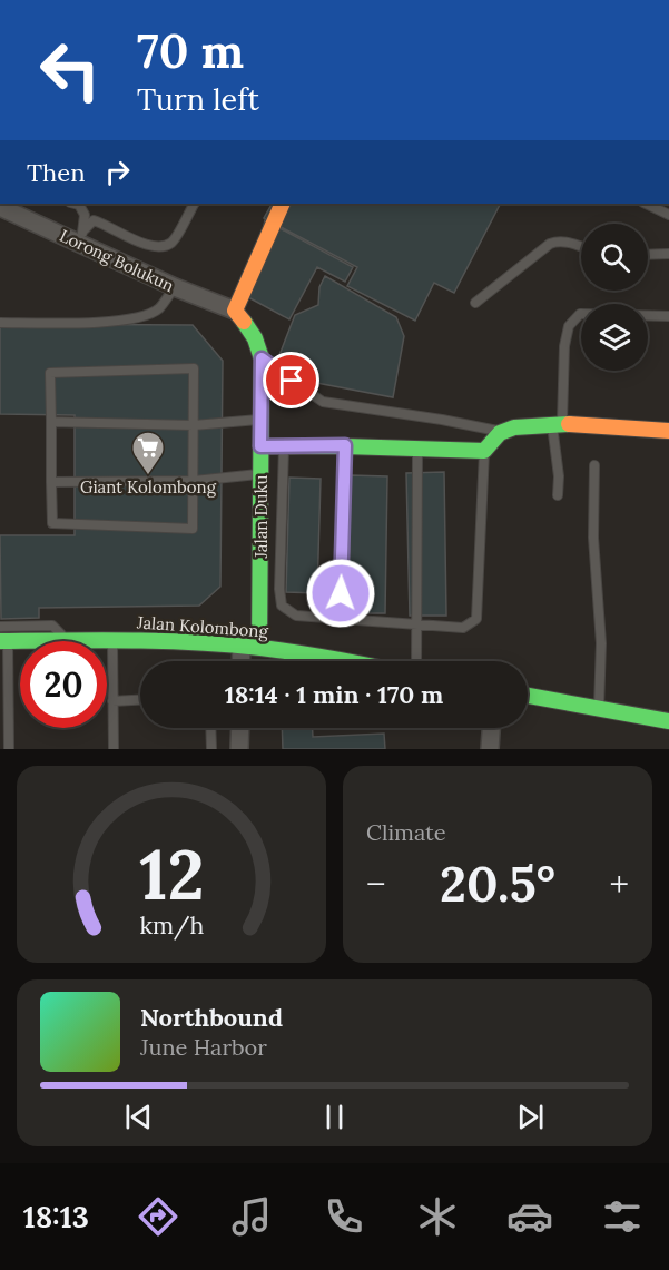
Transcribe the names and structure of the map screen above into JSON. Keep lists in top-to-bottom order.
{
  "streets": {
    "street": ["Lorong Bolukun", "Jalan Duku", "Jalan Kolombong"]
  },
  "crossings": [
    ["Lorong Bolukun", "Jalan Duku"],
    ["Jalan Duku", "Jalan Kolombong"]
  ],
  "places": {
    "supermarket": ["Giant Kolombong"]
  },
  "page": {
    "turn": ["70 m", "Turn left"],
    "then": "Then",
    "limit": "20",
    "trip": "18:14 · 1 min · 170 m",
    "tile": "Climate",
    "heat": ["−", "20.5°", "+"],
    "song": ["Northbound", "June Harbor"],
    "tabs": "18:13",
    "gauge": ["12", "km/h"]
  }
}
